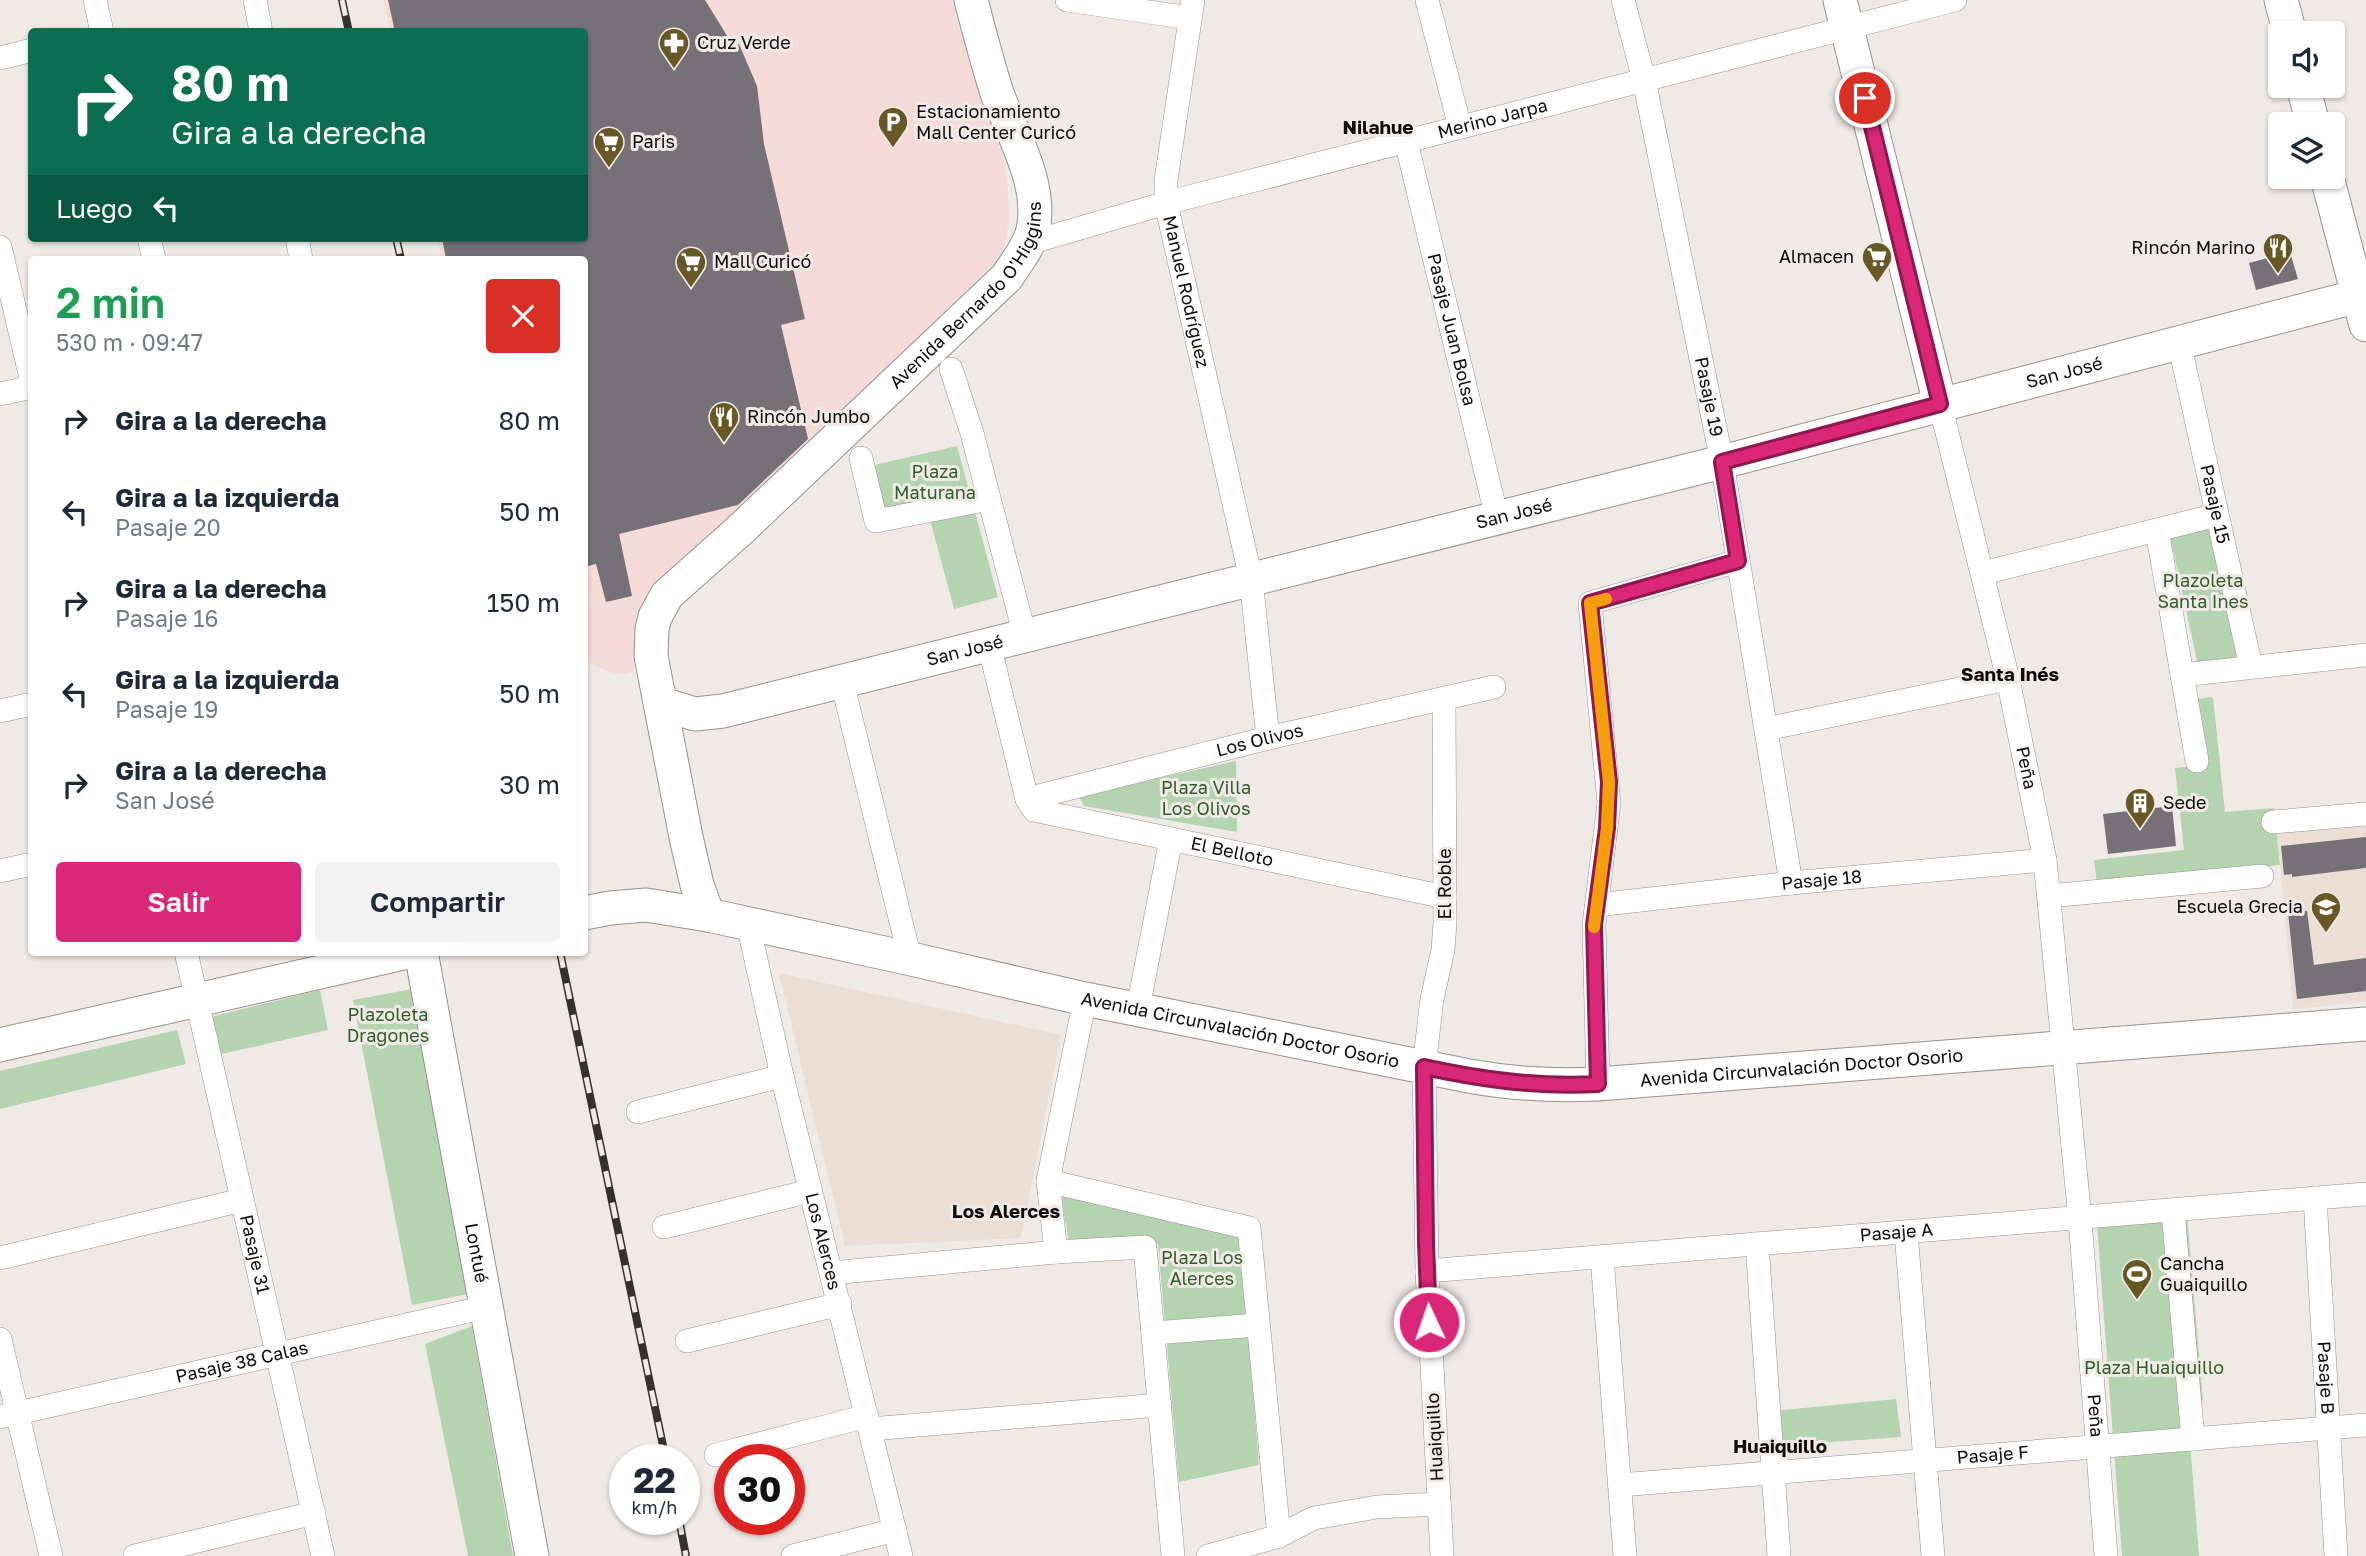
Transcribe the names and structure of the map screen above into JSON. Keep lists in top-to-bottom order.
{
  "streets": {
    "main road": [
      "Avenida Bernardo O'Higgins",
      "San José",
      "Peña",
      "Avenida Circunvalación Doctor Osorio",
      "Lontué"
    ],
    "street": [
      "Merino Jarpa",
      "Manuel Rodríguez",
      "Pasaje Juan Bolsa",
      "Pasaje 19",
      "Pasaje 15",
      "Los Olivos",
      "El Belloto",
      "Pasaje 18",
      "El Roble",
      "Pasaje A",
      "Los Alerces",
      "Pasaje 31",
      "Pasaje 38 Calas",
      "Pasaje B",
      "Huaiquillo",
      "Pasaje F"
    ]
  },
  "crossings": [
    ["Merino Jarpa", "Manuel Rodríguez"],
    ["Merino Jarpa", "Avenida Bernardo O'Higgins"],
    ["Merino Jarpa", "Pasaje Juan Bolsa"],
    ["Merino Jarpa", "Pasaje 19"],
    ["Merino Jarpa", "Peña"],
    ["Manuel Rodríguez", "San José"],
    ["Manuel Rodríguez", "Los Olivos"],
    ["Avenida Bernardo O'Higgins", "San José"],
    ["Pasaje Juan Bolsa", "San José"],
    ["San José", "Pasaje 19"],
    ["San José", "Pasaje 15"],
    ["San José", "Peña"],
    ["Pasaje 19", "Pasaje 18"],
    ["Los Olivos", "El Belloto"],
    ["Los Olivos", "El Roble"],
    ["Peña", "Pasaje 18"],
    ["Peña", "Avenida Circunvalación Doctor Osorio"],
    ["Peña", "Pasaje A"],
    ["Peña", "Pasaje F"],
    ["El Belloto", "El Roble"],
    ["El Roble", "Avenida Circunvalación Doctor Osorio"],
    ["El Roble", "Huaiquillo"],
    ["Avenida Circunvalación Doctor Osorio", "Los Alerces"],
    ["Avenida Circunvalación Doctor Osorio", "Huaiquillo"],
    ["Pasaje A", "Pasaje B"],
    ["Pasaje A", "Huaiquillo"],
    ["Pasaje 31", "Pasaje 38 Calas"],
    ["Lontué", "Pasaje 38 Calas"],
    ["Pasaje B", "Pasaje F"]
  ],
  "districts": [
    "Nilahue",
    "Santa Inés",
    "Los Alerces",
    "Huaiquillo"
  ],
  "parks": [
    "Plaza Maturana",
    "Plazoleta Santa Ines",
    "Plaza Villa Los Olivos",
    "Plazoleta Dragones",
    "Plaza Los Alerces",
    "Plaza Huaiquillo"
  ],
  "places": {
    "pharmacy": ["Cruz Verde"],
    "parking": ["Estacionamiento Mall Center Curicó"],
    "supermarket": ["Paris", "Almacen", "Mall Curicó"],
    "restaurant": ["Rincón Marino", "Rincón Jumbo"],
    "building": ["Sede"],
    "school or university": ["Escuela Grecia"],
    "sports": ["Cancha Guaiquillo"]
  },
  "page": {
    "turn": ["80 m", "Gira a la derecha"],
    "then": "Luego",
    "heading": ["2 min", "530 m · 09:47"],
    "list": [
      {
        "name": "Gira a la derecha",
        "value": "80 m"
      },
      {
        "name": "Gira a la izquierda",
        "note": "Pasaje 20",
        "value": "50 m"
      },
      {
        "name": "Gira a la derecha",
        "note": "Pasaje 16",
        "value": "150 m"
      },
      {
        "name": "Gira a la izquierda",
        "note": "Pasaje 19",
        "value": "50 m"
      },
      {
        "name": "Gira a la derecha",
        "note": "San José",
        "value": "30 m"
      }
    ],
    "buttons": ["Salir", "Compartir"],
    "speed": "22 km/h",
    "limit": "30"
  }
}
